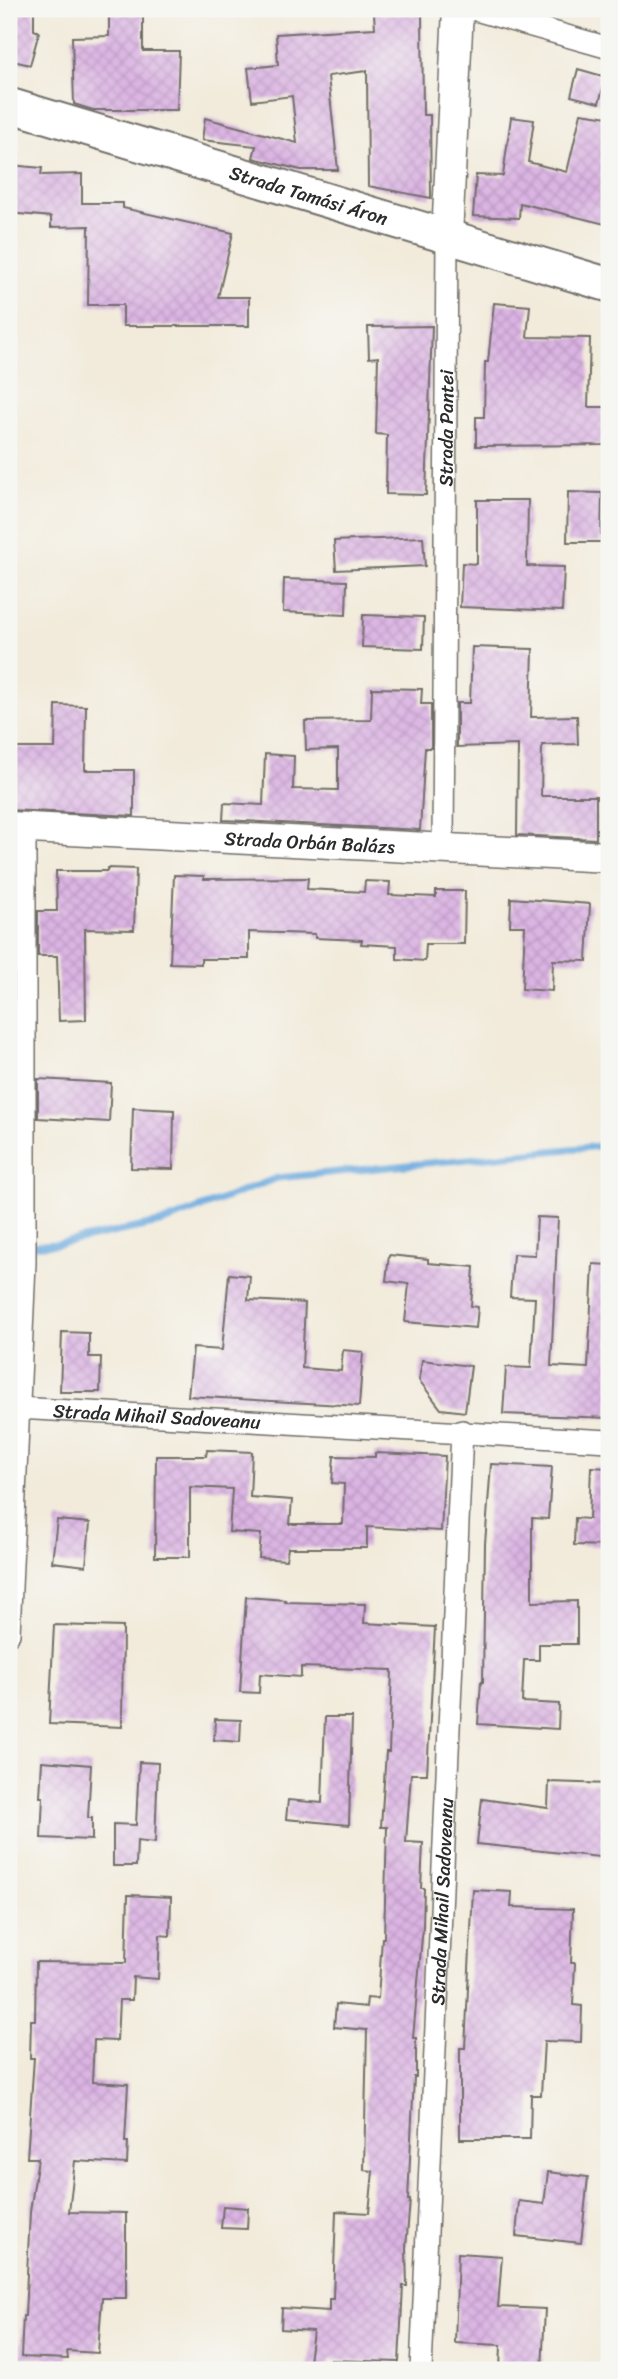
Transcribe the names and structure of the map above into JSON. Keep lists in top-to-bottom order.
{
  "streets": {
    "main road": ["Strada Tamási Áron", "Strada Pantei", "Strada Orbán Balázs"],
    "street": ["Strada Mihail Sadoveanu"]
  },
  "crossings": [
    ["Strada Tamási Áron", "Strada Pantei"],
    ["Strada Pantei", "Strada Orbán Balázs"]
  ]
}
